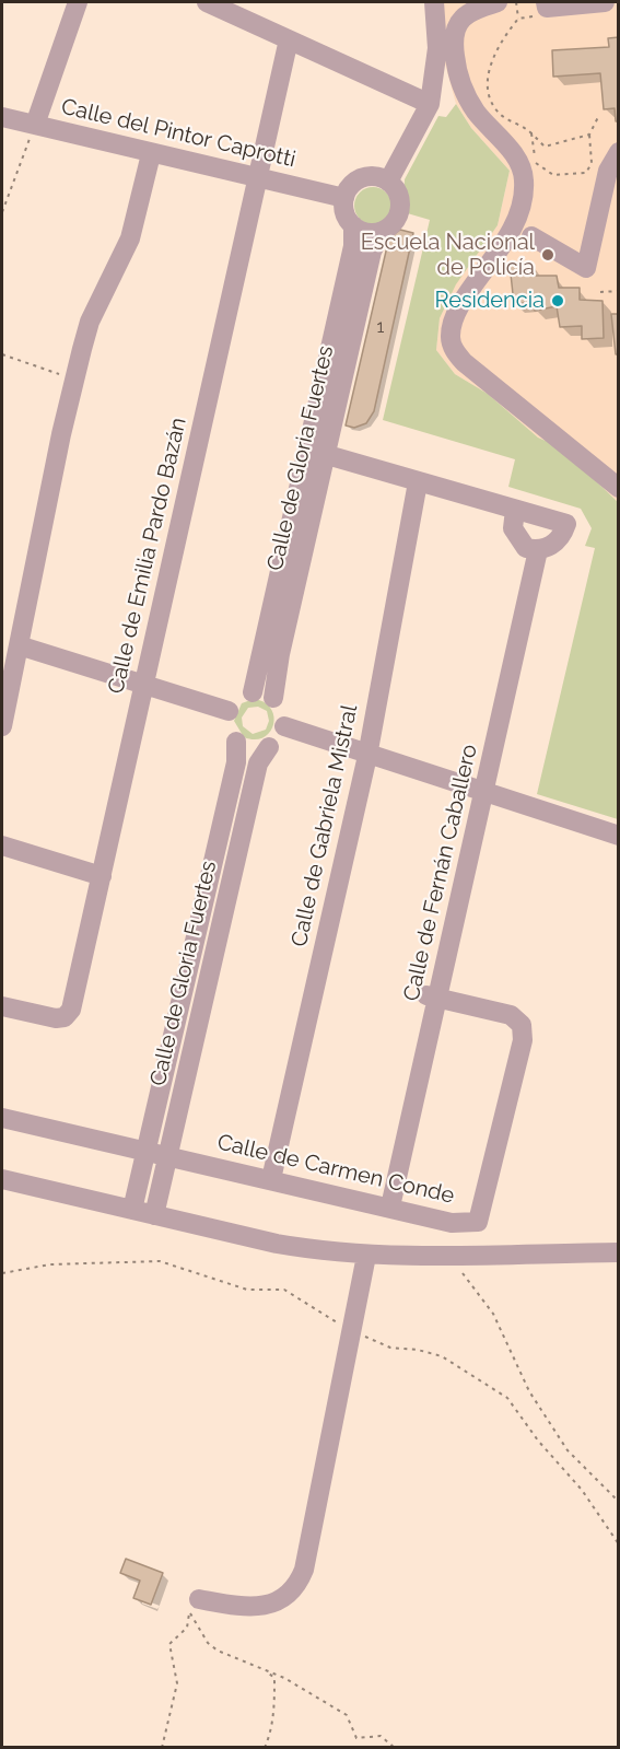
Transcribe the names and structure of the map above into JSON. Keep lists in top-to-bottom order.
{
  "streets": {
    "street": [
      "Calle del Pintor Caprotti",
      "Calle de Gloria Fuertes",
      "Calle de Emilia Pardo Bazán",
      "Calle de Gabriela Mistral",
      "Calle de Fernán Caballero",
      "Calle de Carmen Conde"
    ]
  },
  "crossings": [
    ["Calle del Pintor Caprotti", "Calle de Gloria Fuertes"],
    ["Calle del Pintor Caprotti", "Calle de Emilia Pardo Bazán"],
    ["Calle de Gloria Fuertes", "Calle de Carmen Conde"],
    ["Calle de Gabriela Mistral", "Calle de Carmen Conde"],
    ["Calle de Fernán Caballero", "Calle de Carmen Conde"]
  ],
  "places": ["Escuela Nacional de Policía", "Residencia"],
  "house_numbers": ["1"]
}
